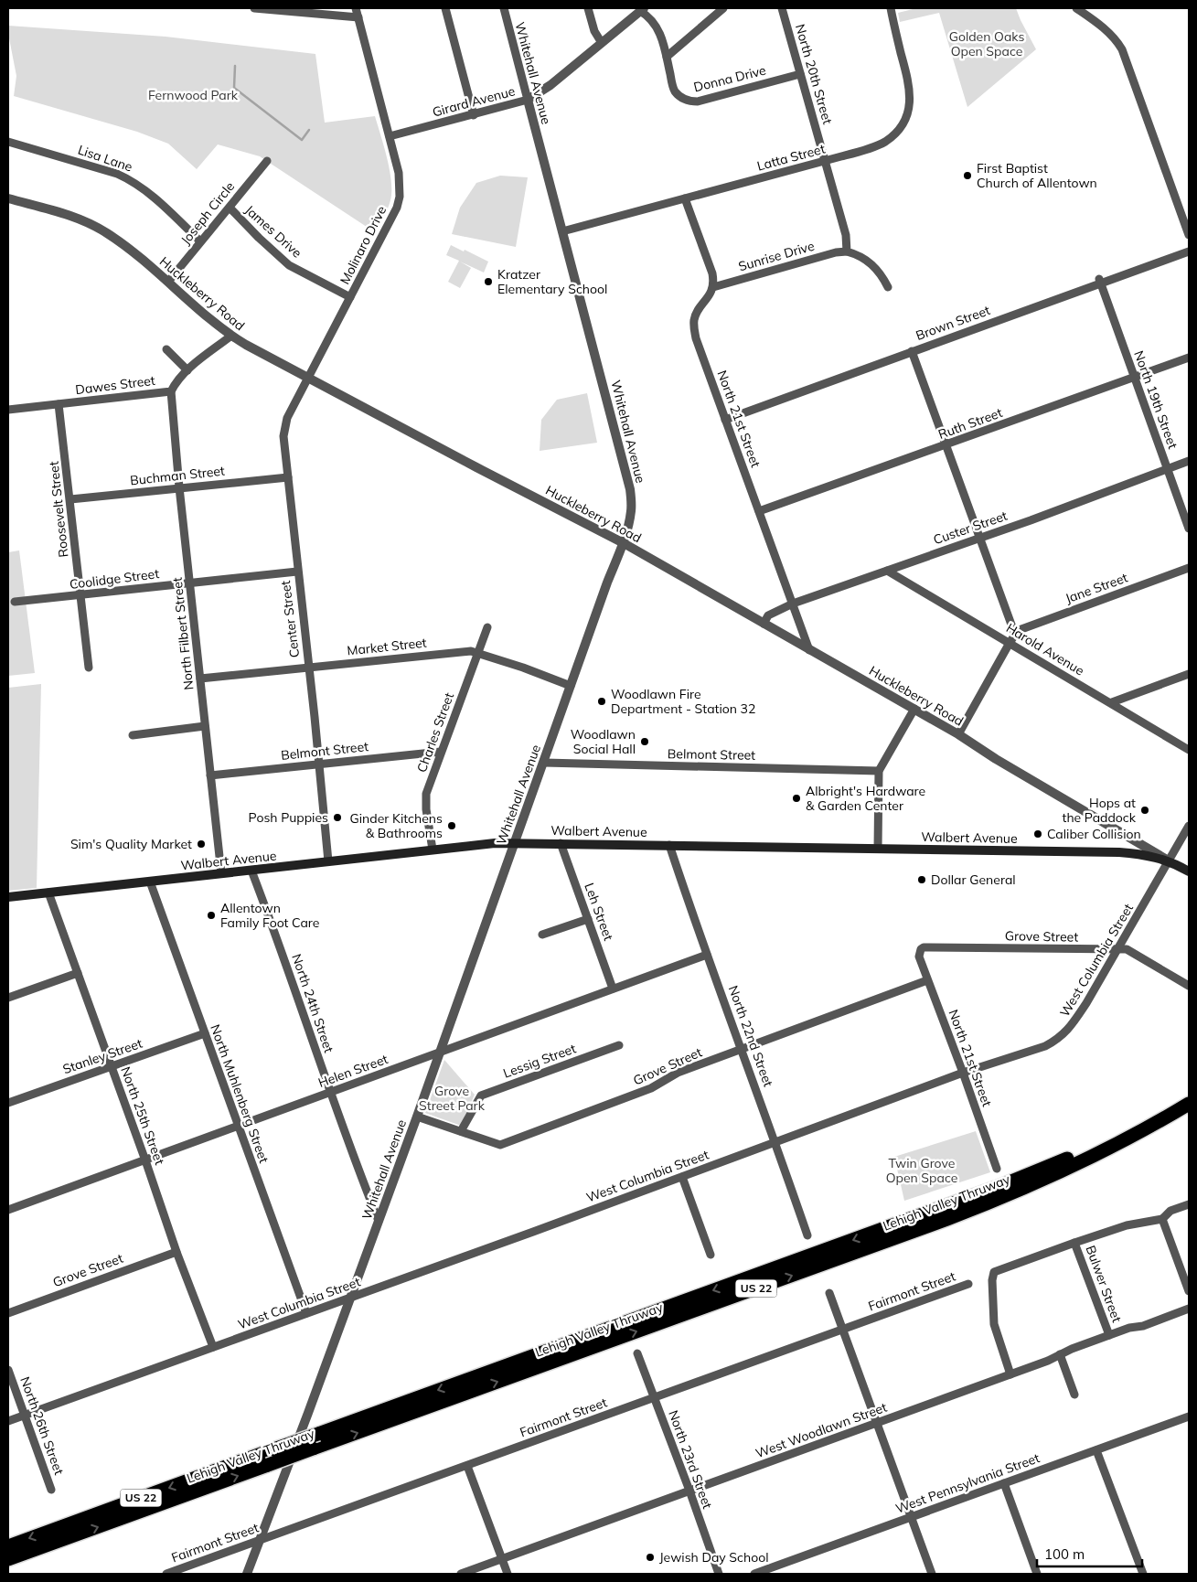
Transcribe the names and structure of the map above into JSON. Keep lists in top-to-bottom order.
{
  "streets": {
    "highway": ["Lehigh Valley Thruway", "US 22"],
    "main road": ["Walbert Avenue"],
    "street": [
      "Whitehall Avenue",
      "North 20th Street",
      "Donna Drive",
      "Girard Avenue",
      "Latta Street",
      "Lisa Lane",
      "Joseph Circle",
      "James Drive",
      "Molinaro Drive",
      "Sunrise Drive",
      "Huckleberry Road",
      "Brown Street",
      "Dawes Street",
      "North 19th Street",
      "North 21st Street",
      "Ruth Street",
      "Buchman Street",
      "Roosevelt Street",
      "Custer Street",
      "Coolidge Street",
      "Jane Street",
      "Center Street",
      "North Filbert Street",
      "Market Street",
      "Harold Avenue",
      "Charles Street",
      "Belmont Street",
      "Leh Street",
      "Grove Street",
      "West Columbia Street",
      "North 24th Street",
      "North 22nd Street",
      "Stanley Street",
      "Lessig Street",
      "Helen Street",
      "North Muhlenberg Street",
      "North 25th Street",
      "Bulwer Street",
      "Fairmont Street",
      "North 26th Street",
      "West Woodlawn Street",
      "North 23rd Street",
      "West Pennsylvania Street"
    ]
  },
  "crossings": [
    ["Whitehall Avenue", "Girard Avenue"],
    ["Whitehall Avenue", "Latta Street"],
    ["Whitehall Avenue", "Huckleberry Road"],
    ["Whitehall Avenue", "Market Street"],
    ["Whitehall Avenue", "Belmont Street"],
    ["Whitehall Avenue", "Walbert Avenue"],
    ["Whitehall Avenue", "Grove Street"],
    ["Whitehall Avenue", "West Columbia Street"],
    ["Whitehall Avenue", "North 24th Street"],
    ["Whitehall Avenue", "Helen Street"],
    ["Whitehall Avenue", "Fairmont Street"],
    ["North 20th Street", "Donna Drive"],
    ["North 20th Street", "Latta Street"],
    ["North 20th Street", "Sunrise Drive"],
    ["Donna Drive", "Girard Avenue"],
    ["Girard Avenue", "Molinaro Drive"],
    ["Lisa Lane", "Joseph Circle"],
    ["Joseph Circle", "James Drive"],
    ["Joseph Circle", "Huckleberry Road"],
    ["James Drive", "Molinaro Drive"],
    ["Molinaro Drive", "Huckleberry Road"],
    ["Molinaro Drive", "Center Street"],
    ["Sunrise Drive", "North 21st Street"],
    ["Huckleberry Road", "Dawes Street"],
    ["Huckleberry Road", "North 21st Street"],
    ["Huckleberry Road", "Custer Street"],
    ["Huckleberry Road", "Center Street"],
    ["Huckleberry Road", "Walbert Avenue"],
    ["Huckleberry Road", "West Columbia Street"],
    ["Brown Street", "North 19th Street"],
    ["Brown Street", "North 21st Street"],
    ["Dawes Street", "Roosevelt Street"],
    ["Dawes Street", "North Filbert Street"],
    ["North 19th Street", "Ruth Street"],
    ["North 19th Street", "Custer Street"],
    ["North 21st Street", "Ruth Street"],
    ["North 21st Street", "Custer Street"],
    ["North 21st Street", "Grove Street"],
    ["North 21st Street", "West Columbia Street"],
    ["Buchman Street", "Roosevelt Street"],
    ["Buchman Street", "Center Street"],
    ["Buchman Street", "North Filbert Street"],
    ["Roosevelt Street", "Coolidge Street"],
    ["Custer Street", "Harold Avenue"],
    ["Coolidge Street", "Center Street"],
    ["Coolidge Street", "North Filbert Street"],
    ["Center Street", "Market Street"],
    ["Center Street", "Belmont Street"],
    ["Center Street", "Walbert Avenue"],
    ["North Filbert Street", "Market Street"],
    ["North Filbert Street", "Belmont Street"],
    ["North Filbert Street", "Walbert Avenue"],
    ["Market Street", "Charles Street"],
    ["Charles Street", "Belmont Street"],
    ["Charles Street", "Walbert Avenue"],
    ["Walbert Avenue", "Leh Street"],
    ["Walbert Avenue", "West Columbia Street"],
    ["Walbert Avenue", "North 24th Street"],
    ["Walbert Avenue", "North 22nd Street"],
    ["Walbert Avenue", "North Muhlenberg Street"],
    ["Walbert Avenue", "North 25th Street"],
    ["Leh Street", "Helen Street"],
    ["Grove Street", "West Columbia Street"],
    ["Grove Street", "North 22nd Street"],
    ["Grove Street", "Lessig Street"],
    ["Grove Street", "North 25th Street"],
    ["West Columbia Street", "North 22nd Street"],
    ["West Columbia Street", "North Muhlenberg Street"],
    ["West Columbia Street", "North 25th Street"],
    ["West Columbia Street", "North 26th Street"],
    ["North 24th Street", "Helen Street"],
    ["North 22nd Street", "Helen Street"],
    ["Stanley Street", "North Muhlenberg Street"],
    ["Stanley Street", "North 25th Street"],
    ["Helen Street", "North Muhlenberg Street"],
    ["Helen Street", "North 25th Street"],
    ["Bulwer Street", "West Woodlawn Street"],
    ["Fairmont Street", "North 23rd Street"],
    ["West Woodlawn Street", "North 23rd Street"]
  ],
  "parks": [
    "Golden Oaks Open Space",
    "Fernwood Park",
    "Grove Street Park",
    "Twin Grove Open Space"
  ],
  "places": [
    "First Baptist Church of Allentown",
    "Kratzer Elementary School",
    "Woodlawn Fire Department - Station 32",
    "Woodlawn Social Hall",
    "Albright's Hardware & Garden Center",
    "Hops at the Paddock",
    "Posh Puppies",
    "Ginder Kitchens & Bathrooms",
    "Caliber Collision",
    "Sim's Quality Market",
    "Dollar General",
    "Allentown Family Foot Care",
    "Jewish Day School"
  ],
  "scale_bar": "100 m"
}
